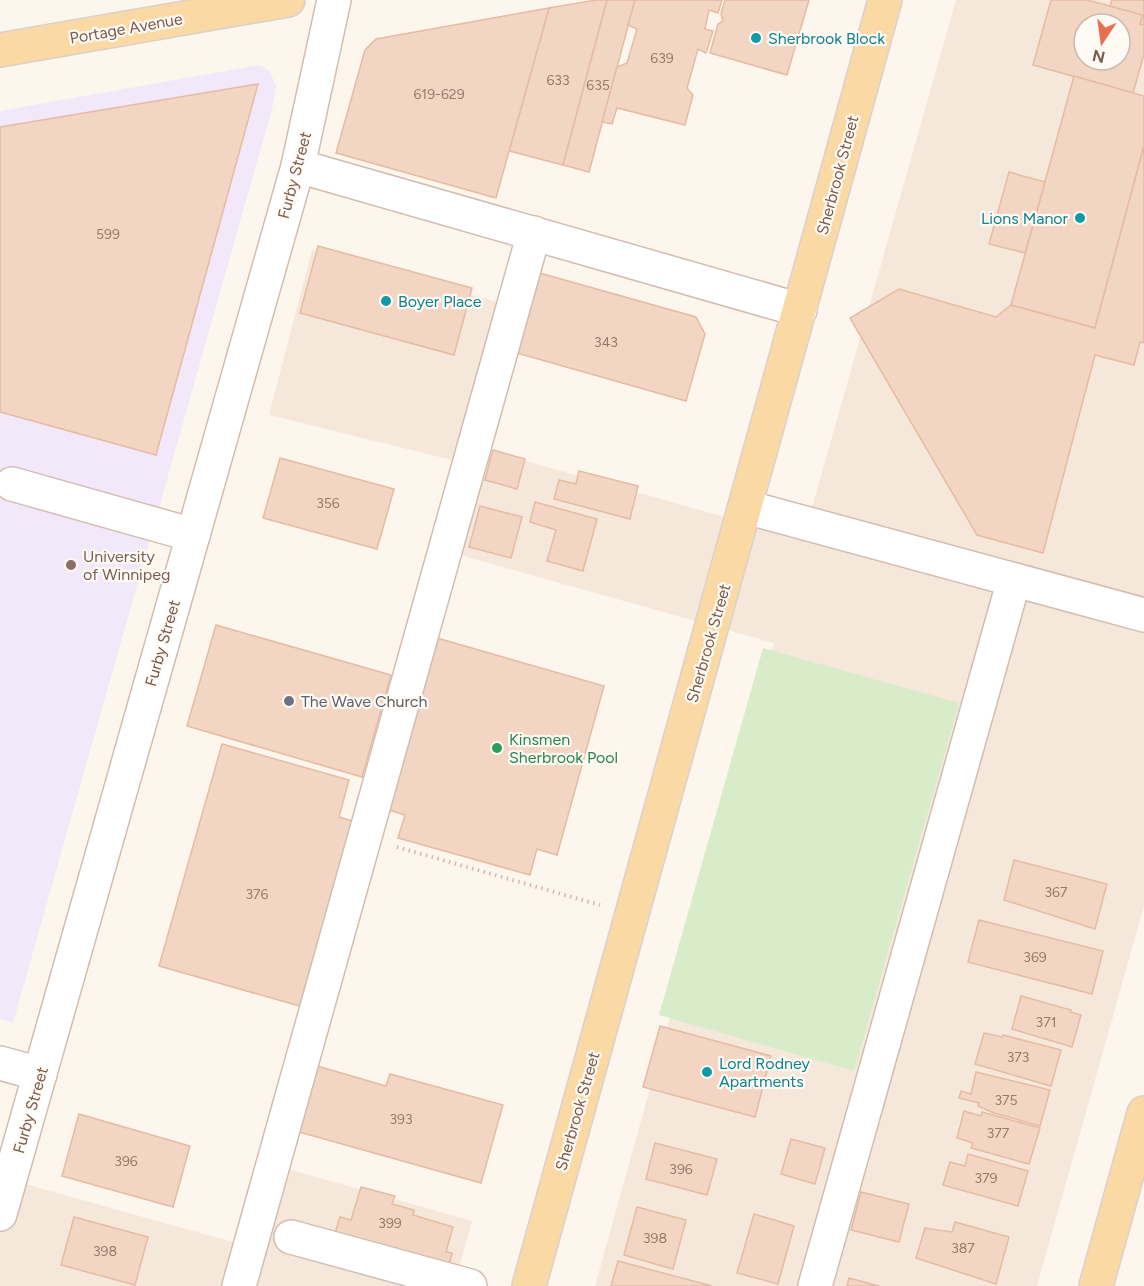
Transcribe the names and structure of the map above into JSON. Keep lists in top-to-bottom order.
{
  "streets": {
    "main road": ["Portage Avenue", "Sherbrook Street"],
    "street": ["Furby Street"]
  },
  "places": [
    "Sherbrook Block",
    "Lions Manor",
    "Boyer Place",
    "University of Winnipeg",
    "The Wave Church",
    "Kinsmen Sherbrook Pool",
    "Lord Rodney Apartments"
  ],
  "house_numbers": [
    "639",
    "633",
    "635",
    "619-629",
    "599",
    "343",
    "356",
    "367",
    "376",
    "369",
    "371",
    "373",
    "375",
    "393",
    "377",
    "396",
    "396",
    "379",
    "399",
    "398",
    "387",
    "398"
  ],
  "north": "bottom"
}
